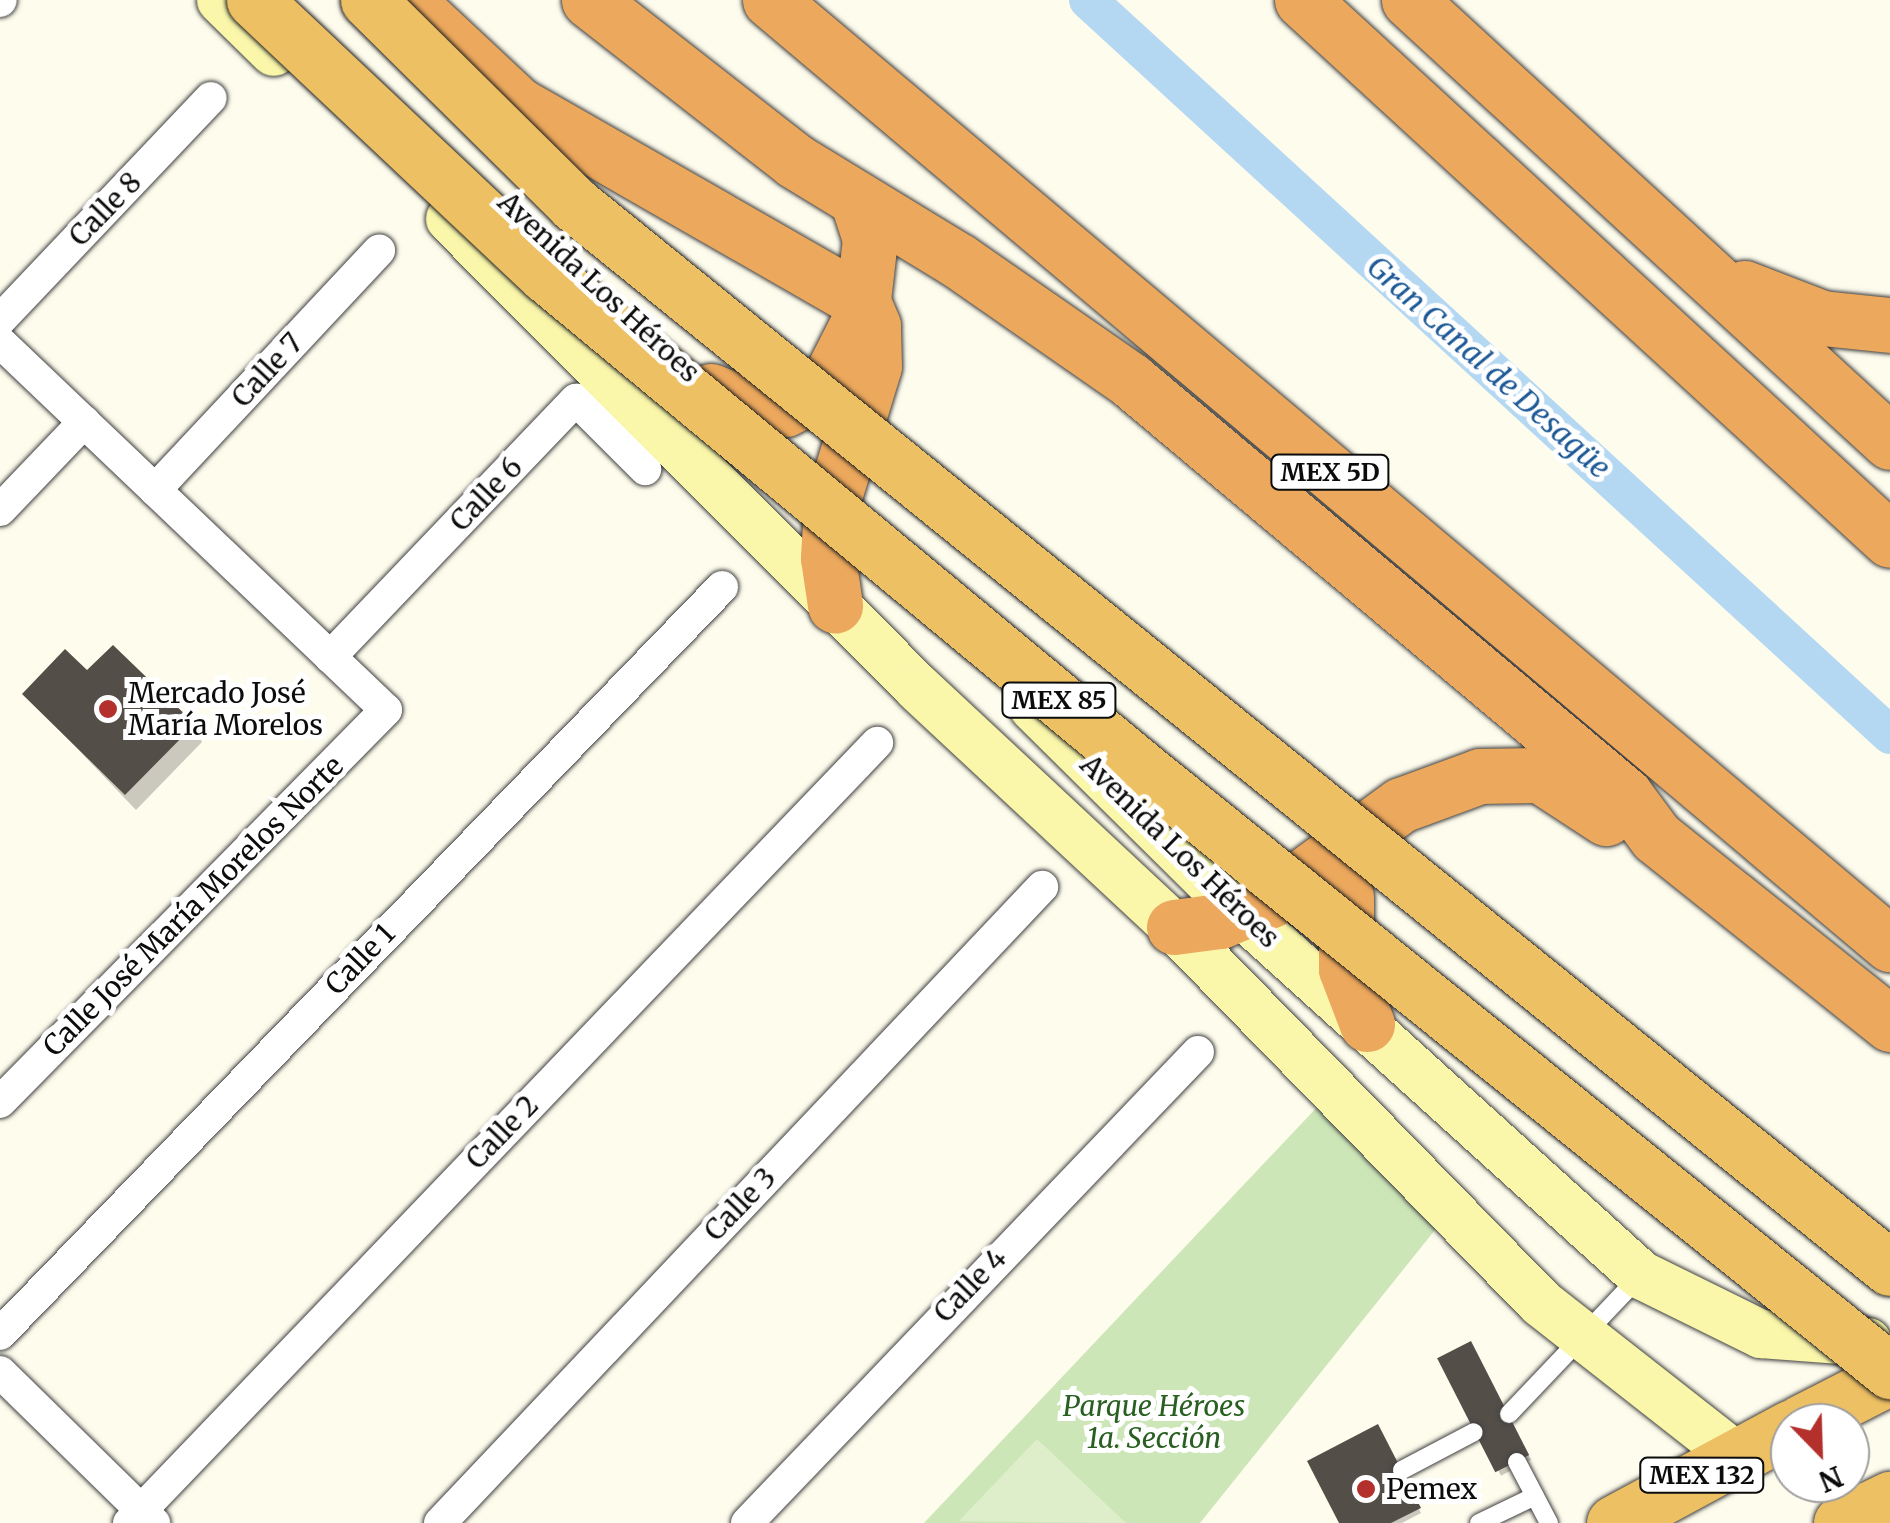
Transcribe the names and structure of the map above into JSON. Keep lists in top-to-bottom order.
{
  "streets": {
    "highway": ["MEX 5D", "MEX 85", "MEX 132"],
    "main road": ["Avenida Los Héroes"],
    "street": [
      "Calle 8",
      "Calle 7",
      "Calle 6",
      "Calle José María Morelos Norte",
      "Calle 1",
      "Calle 2",
      "Calle 3",
      "Calle 4"
    ]
  },
  "crossings": [
    ["Avenida Los Héroes", "MEX 85"],
    ["Avenida Los Héroes", "MEX 132"],
    ["Calle 6", "Calle José María Morelos Norte"]
  ],
  "water": ["Gran Canal de Desagüe"],
  "parks": ["Parque Héroes 1a. Sección"],
  "places": ["Mercado José María Morelos", "Pemex"],
  "north": "bottom right"
}
